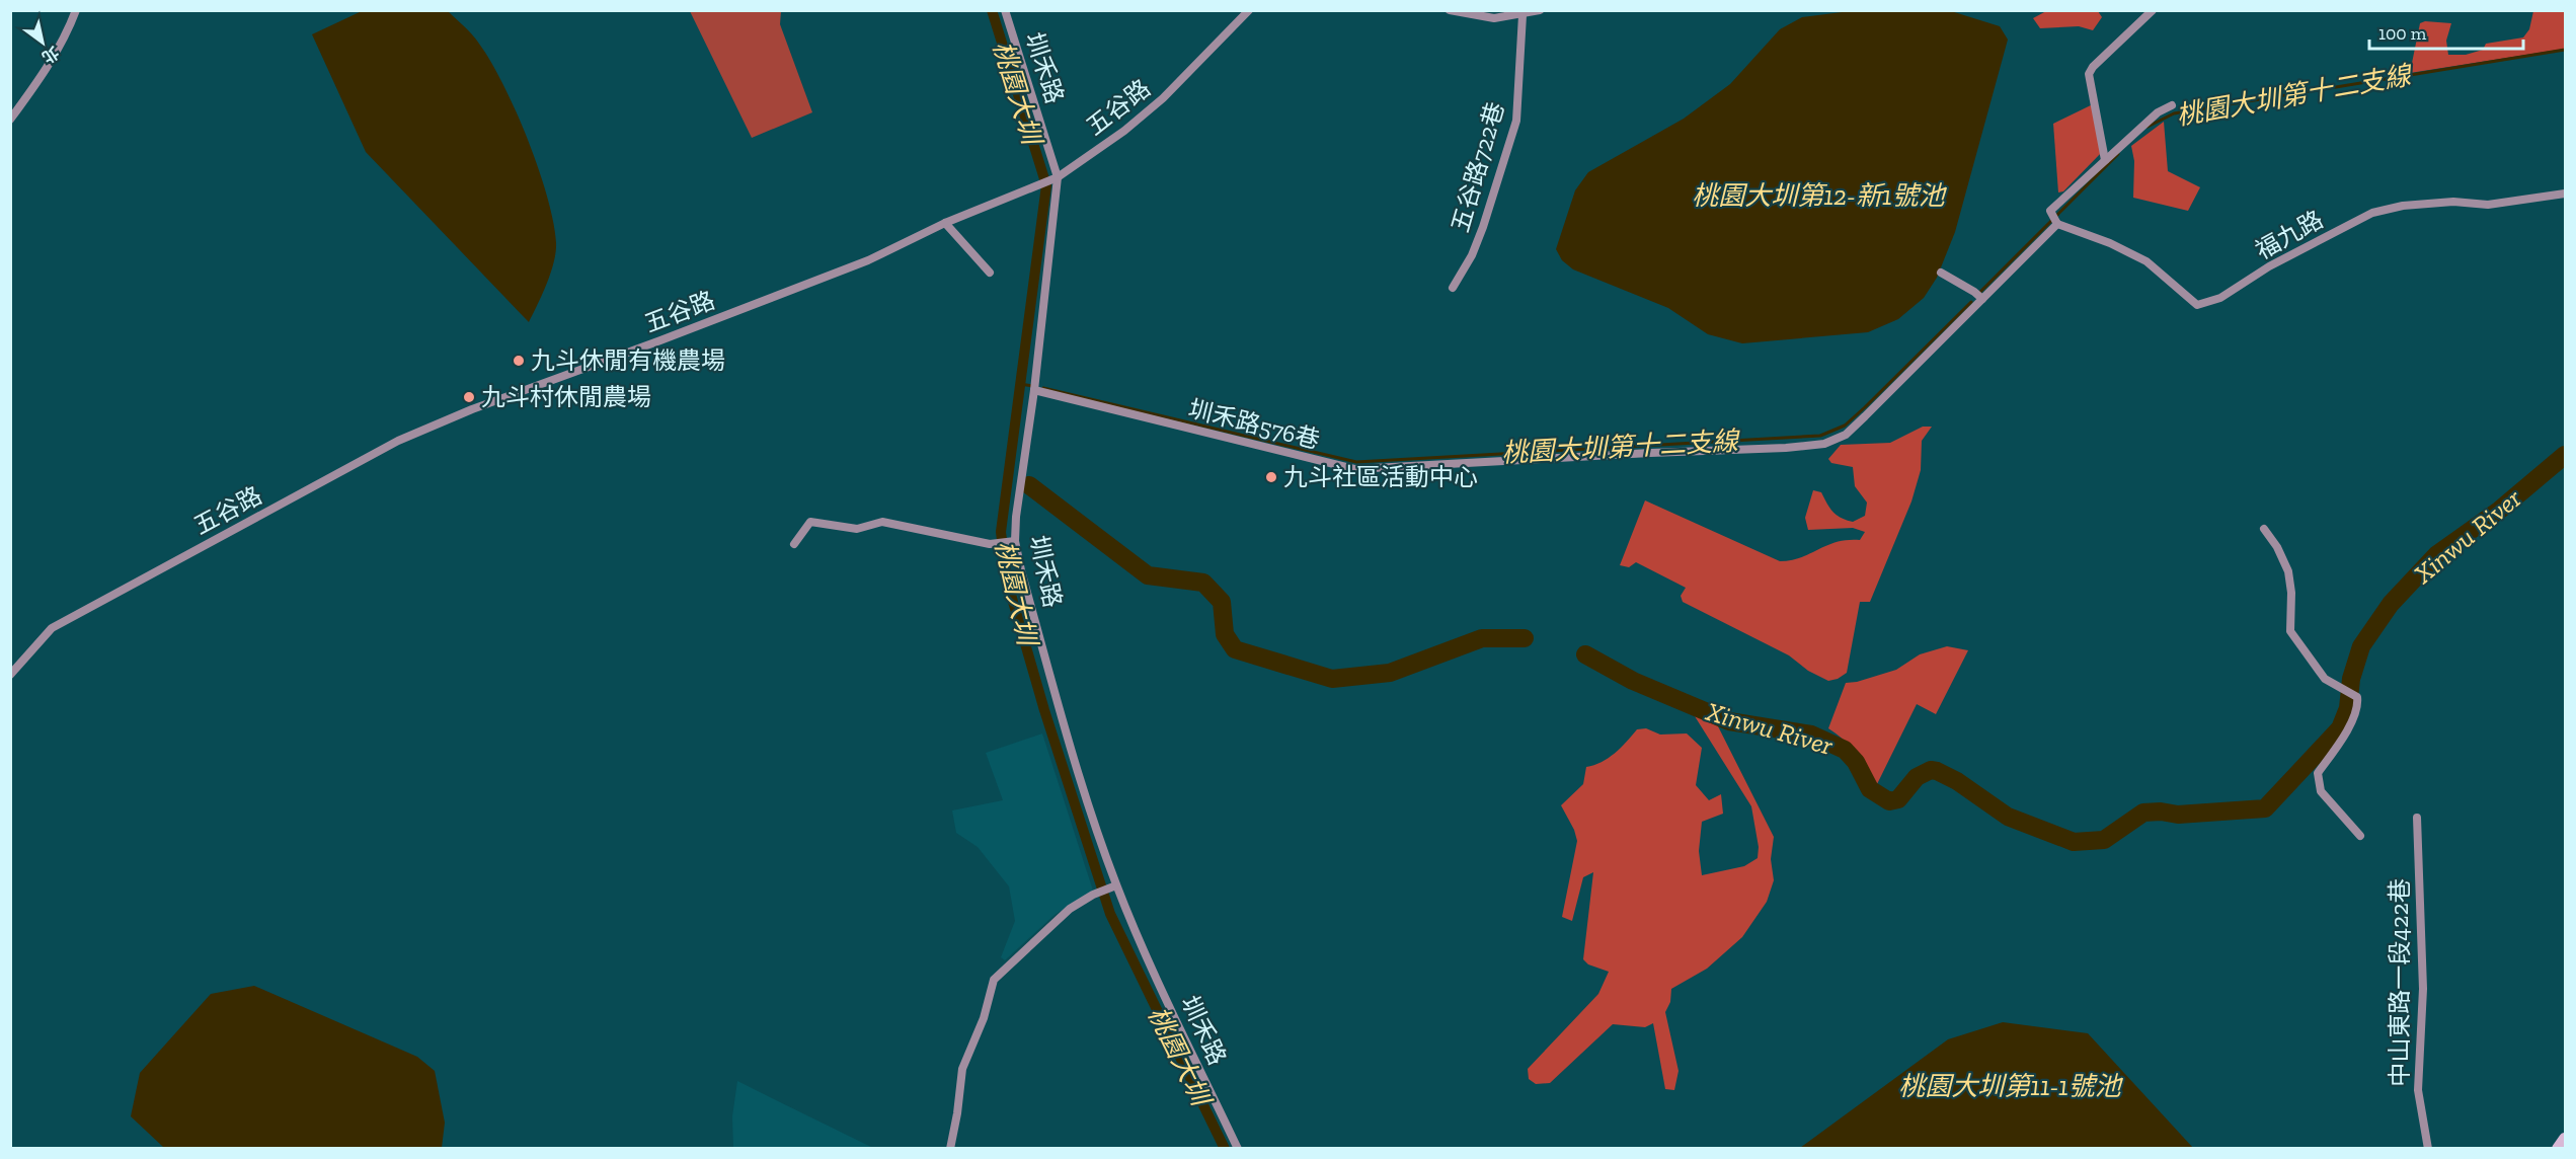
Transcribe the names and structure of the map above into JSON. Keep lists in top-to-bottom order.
{
  "streets": {
    "street": [
      "圳禾路",
      "五谷路",
      "五谷路722巷",
      "福九路",
      "圳禾路576巷",
      "中山東路一段422巷"
    ]
  },
  "crossings": [
    ["圳禾路", "五谷路"],
    ["圳禾路", "圳禾路576巷"],
    ["福九路", "圳禾路576巷"]
  ],
  "water": [
    "桃園大圳",
    "桃園大圳第十二支線",
    "桃園大圳第12-新1號池",
    "Xinwu River",
    "桃園大圳第11-1號池"
  ],
  "places": ["九斗休閒有機農場", "九斗村休閒農場", "九斗社區活動中心"],
  "scale_bar": "100 m",
  "north": "bottom right"
}
